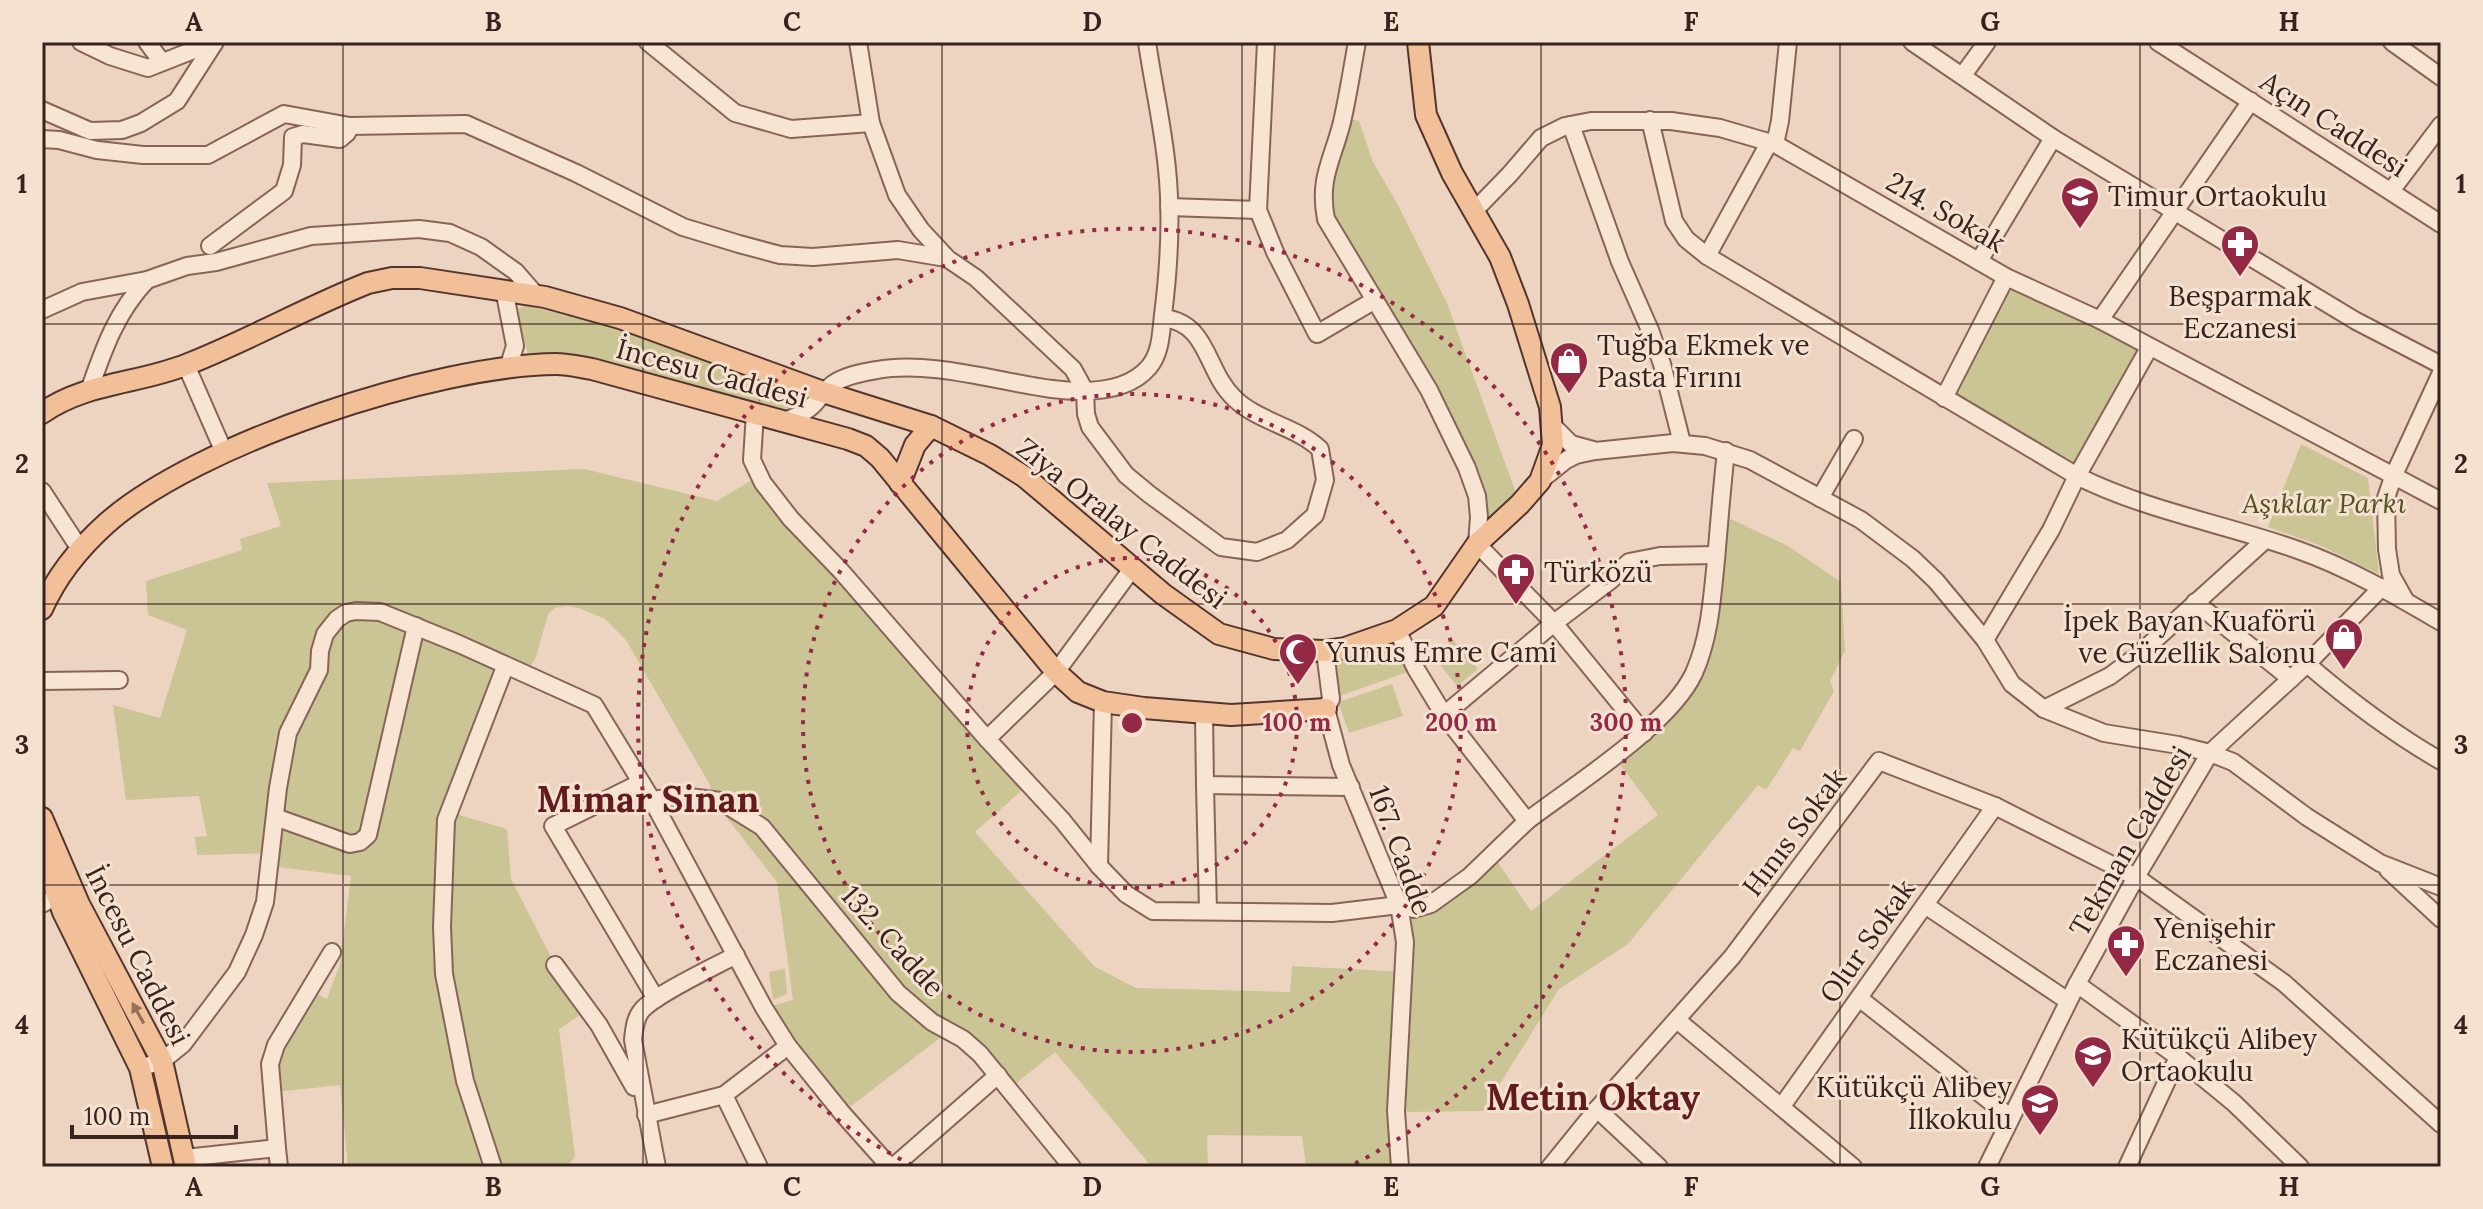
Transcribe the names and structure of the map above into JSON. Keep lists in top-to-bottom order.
{
  "streets": {
    "main road": ["İncesu Caddesi", "Ziya Oralay Caddesi"],
    "street": [
      "Açın Caddesi",
      "214. Sokak",
      "Hınıs Sokak",
      "Tekman Caddesi",
      "167. Cadde",
      "132. Cadde",
      "Olur Sokak"
    ]
  },
  "crossings": [
    ["214. Sokak", "Ziya Oralay Caddesi"],
    ["İncesu Caddesi", "167. Cadde"],
    ["Ziya Oralay Caddesi", "167. Cadde"],
    ["Hınıs Sokak", "Tekman Caddesi"],
    ["Hınıs Sokak", "Olur Sokak"]
  ],
  "districts": ["Mimar Sinan", "Metin Oktay"],
  "parks": ["Aşıklar Parkı"],
  "places": {
    "school or university": ["Timur Ortaokulu", "Kütükçü Alibey Ortaokulu", "Kütükçü Alibey İlkokulu"],
    "pharmacy": ["Beşparmak Eczanesi", "Türközü", "Yenişehir Eczanesi"],
    "shop": ["Tuğba Ekmek ve Pasta Fırını", "İpek Bayan Kuaförü ve Güzellik Salonu"],
    "mosque": ["Yunus Emre Cami"]
  },
  "scale_bar": "100 m",
  "grid": {
    "columns": [
      "A",
      "B",
      "C",
      "D",
      "E",
      "F",
      "G",
      "H"
    ],
    "rows": [
      "1",
      "2",
      "3",
      "4"
    ]
  },
  "rings": ["100 m", "200 m", "300 m"]
}
